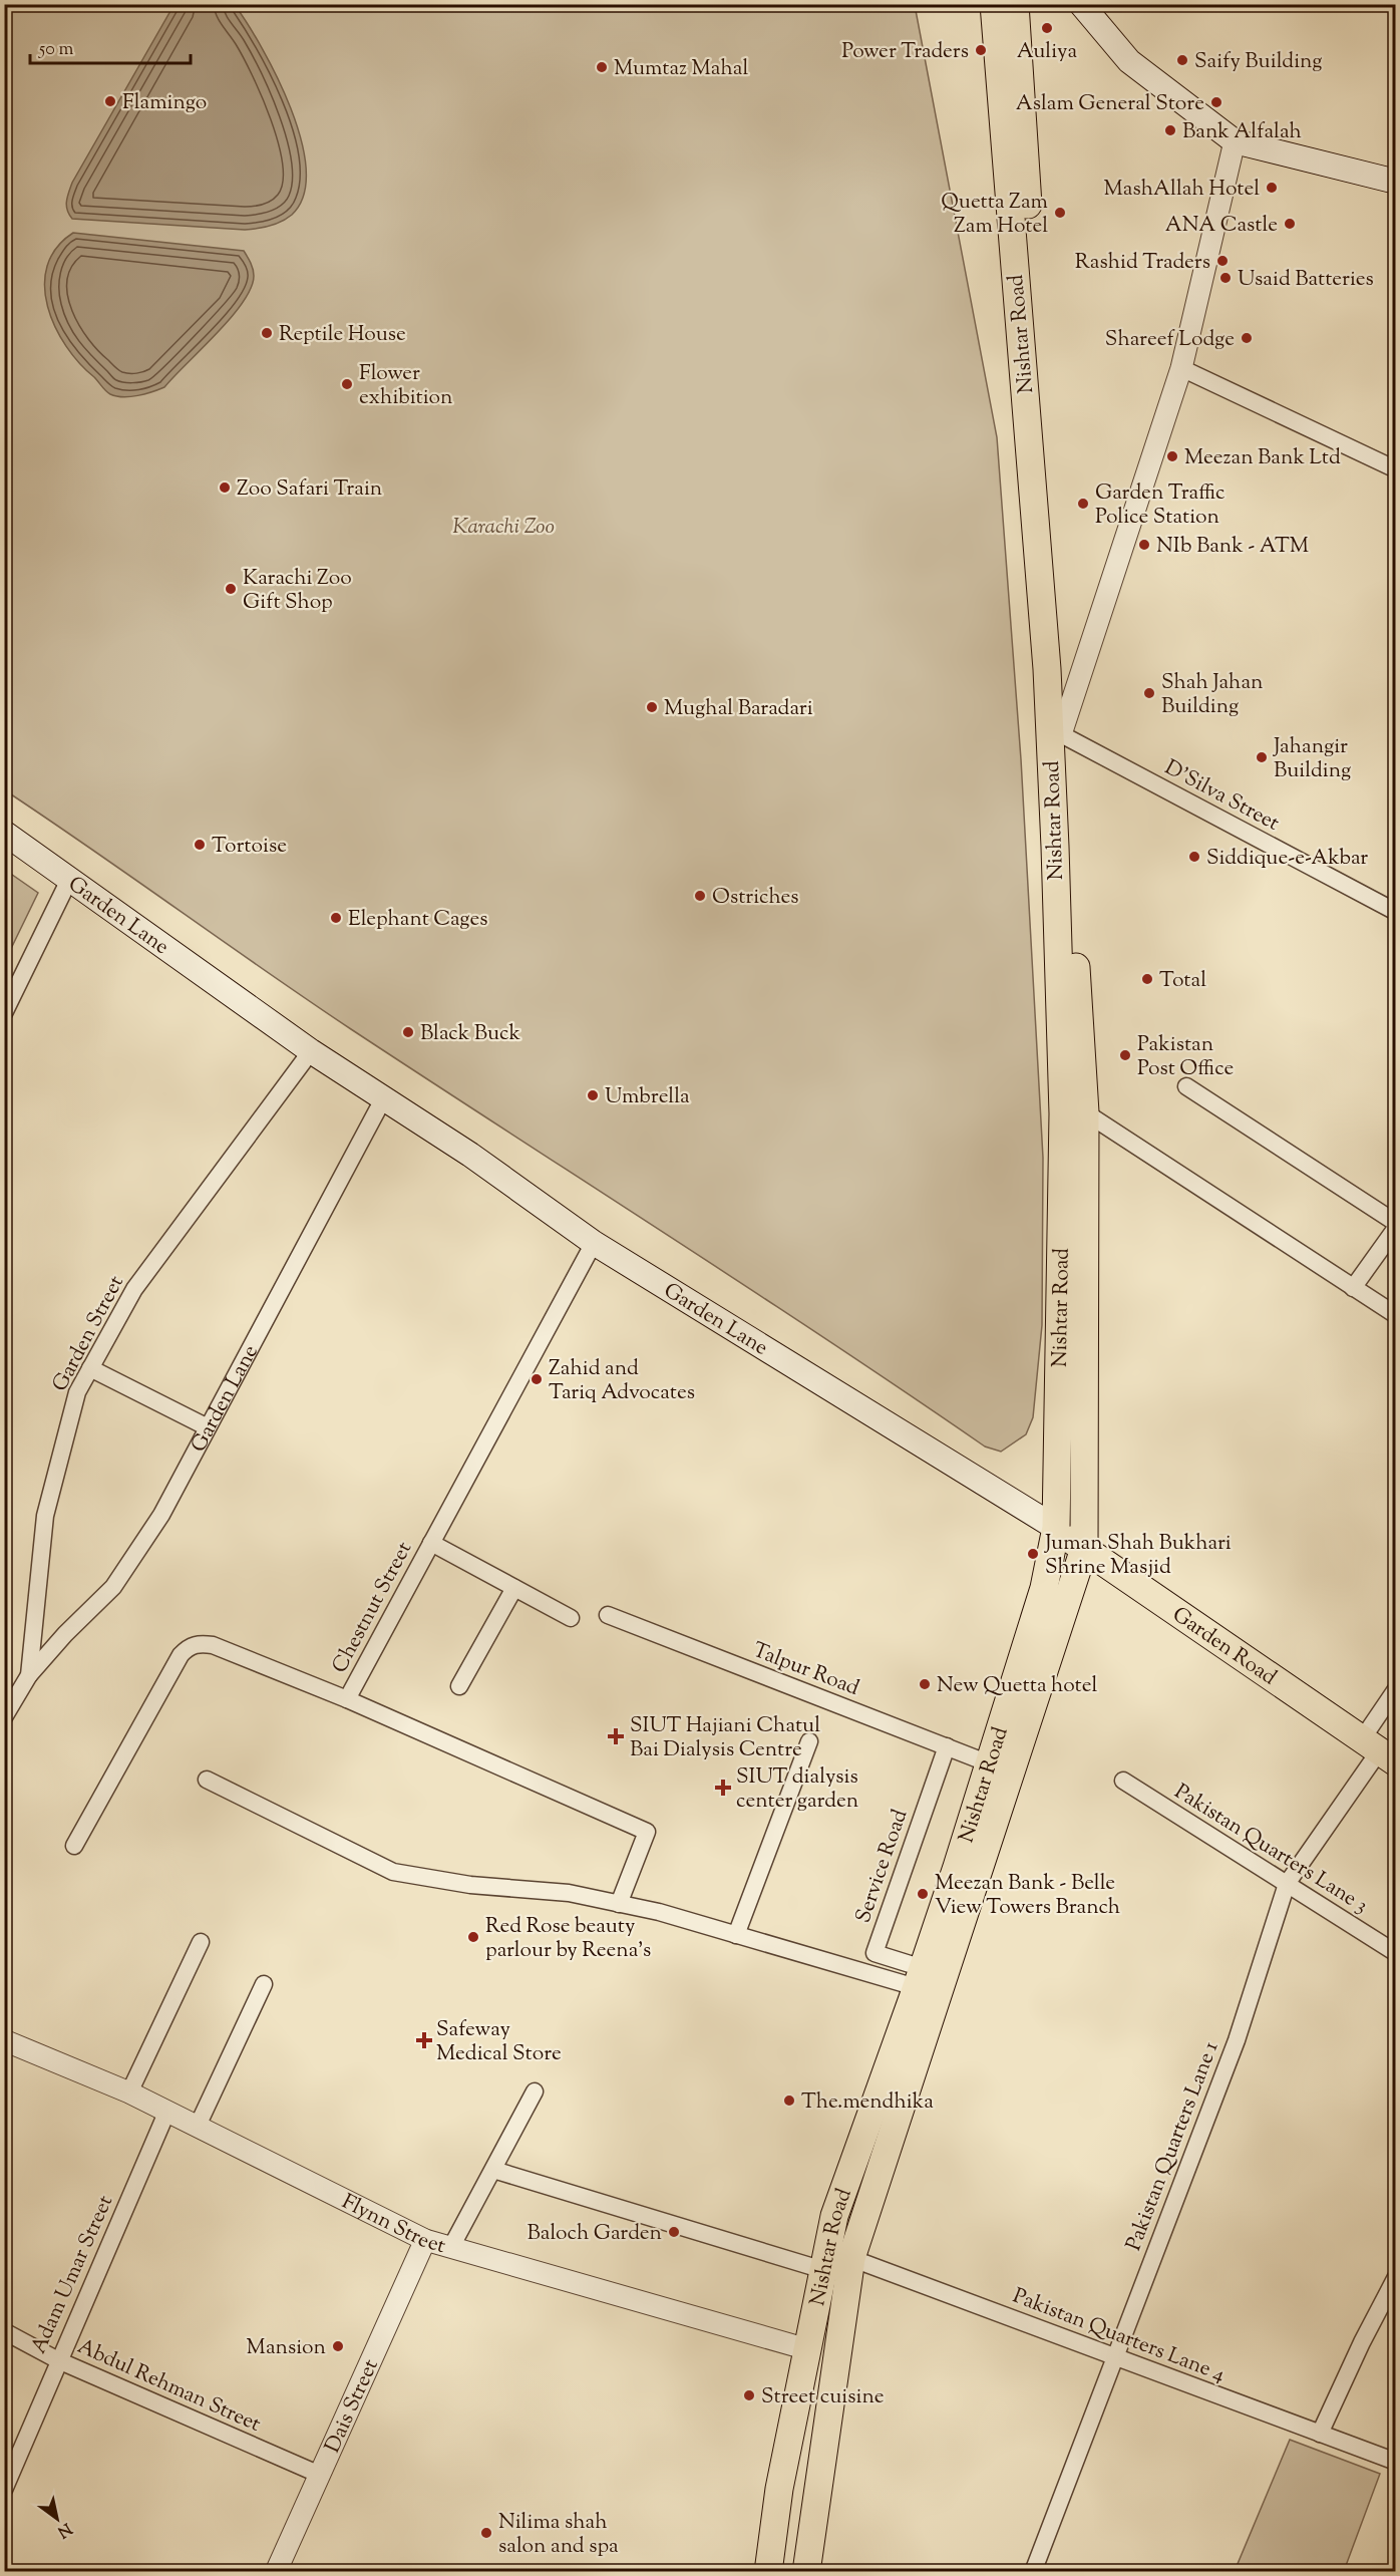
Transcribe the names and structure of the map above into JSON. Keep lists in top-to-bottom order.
{
  "streets": {
    "main road": ["Nishtar Road", "Garden Lane", "Garden Road"],
    "street": [
      "D'Silva Street",
      "Garden Street",
      "Chestnut Street",
      "Talpur Road",
      "Pakistan Quarters Lane 3",
      "Service Road",
      "Pakistan Quarters Lane 1",
      "Flynn Street",
      "Adam Umar Street",
      "Pakistan Quarters Lane 4",
      "Abdul Rehman Street",
      "Dais Street"
    ]
  },
  "crossings": [
    ["Nishtar Road", "D'Silva Street"],
    ["Nishtar Road", "Garden Lane"],
    ["Nishtar Road", "Garden Road"],
    ["Nishtar Road", "Talpur Road"],
    ["Nishtar Road", "Service Road"],
    ["Nishtar Road", "Flynn Street"],
    ["Nishtar Road", "Pakistan Quarters Lane 4"],
    ["Garden Lane", "Garden Street"],
    ["Garden Lane", "Chestnut Street"],
    ["Garden Lane", "Garden Road"],
    ["Garden Road", "Pakistan Quarters Lane 1"],
    ["Talpur Road", "Service Road"],
    ["Pakistan Quarters Lane 3", "Pakistan Quarters Lane 1"],
    ["Pakistan Quarters Lane 1", "Pakistan Quarters Lane 4"],
    ["Flynn Street", "Adam Umar Street"],
    ["Flynn Street", "Dais Street"],
    ["Adam Umar Street", "Abdul Rehman Street"],
    ["Abdul Rehman Street", "Dais Street"]
  ],
  "parks": ["Karachi Zoo"],
  "places": {
    "other": [
      "Auliya",
      "Power Traders",
      "Saify Building",
      "Mumtaz Mahal",
      "Flamingo",
      "Aslam General Store",
      "Bank Alfalah",
      "MashAllah Hotel",
      "Quetta Zam Zam Hotel",
      "ANA Castle",
      "Rashid Traders",
      "Usaid Batteries",
      "Reptile House",
      "Shareef Lodge",
      "Flower exhibition",
      "Meezan Bank Ltd",
      "Zoo Safari Train",
      "Garden Traffic Police Station",
      "NIb Bank - ATM",
      "Karachi Zoo Gift Shop",
      "Shah Jahan Building",
      "Mughal Baradari",
      "Jahangir Building",
      "Tortoise",
      "Siddique-e-Akbar",
      "Ostriches",
      "Elephant Cages",
      "Total",
      "Black Buck",
      "Pakistan Post Office",
      "Umbrella",
      "Zahid and Tariq Advocates",
      "Juman Shah Bukhari Shrine Masjid",
      "New Quetta hotel",
      "Meezan Bank - Belle View Towers Branch",
      "Red Rose beauty parlour by Reena's",
      "The.mendhika",
      "Baloch Garden",
      "Mansion",
      "Street cuisine",
      "Nilima shah salon and spa"
    ],
    "health": ["SIUT Hajiani Chatul Bai Dialysis Centre", "SIUT dialysis center garden", "Safeway Medical Store"]
  },
  "scale_bar": "50 m",
  "north": "bottom right"
}
